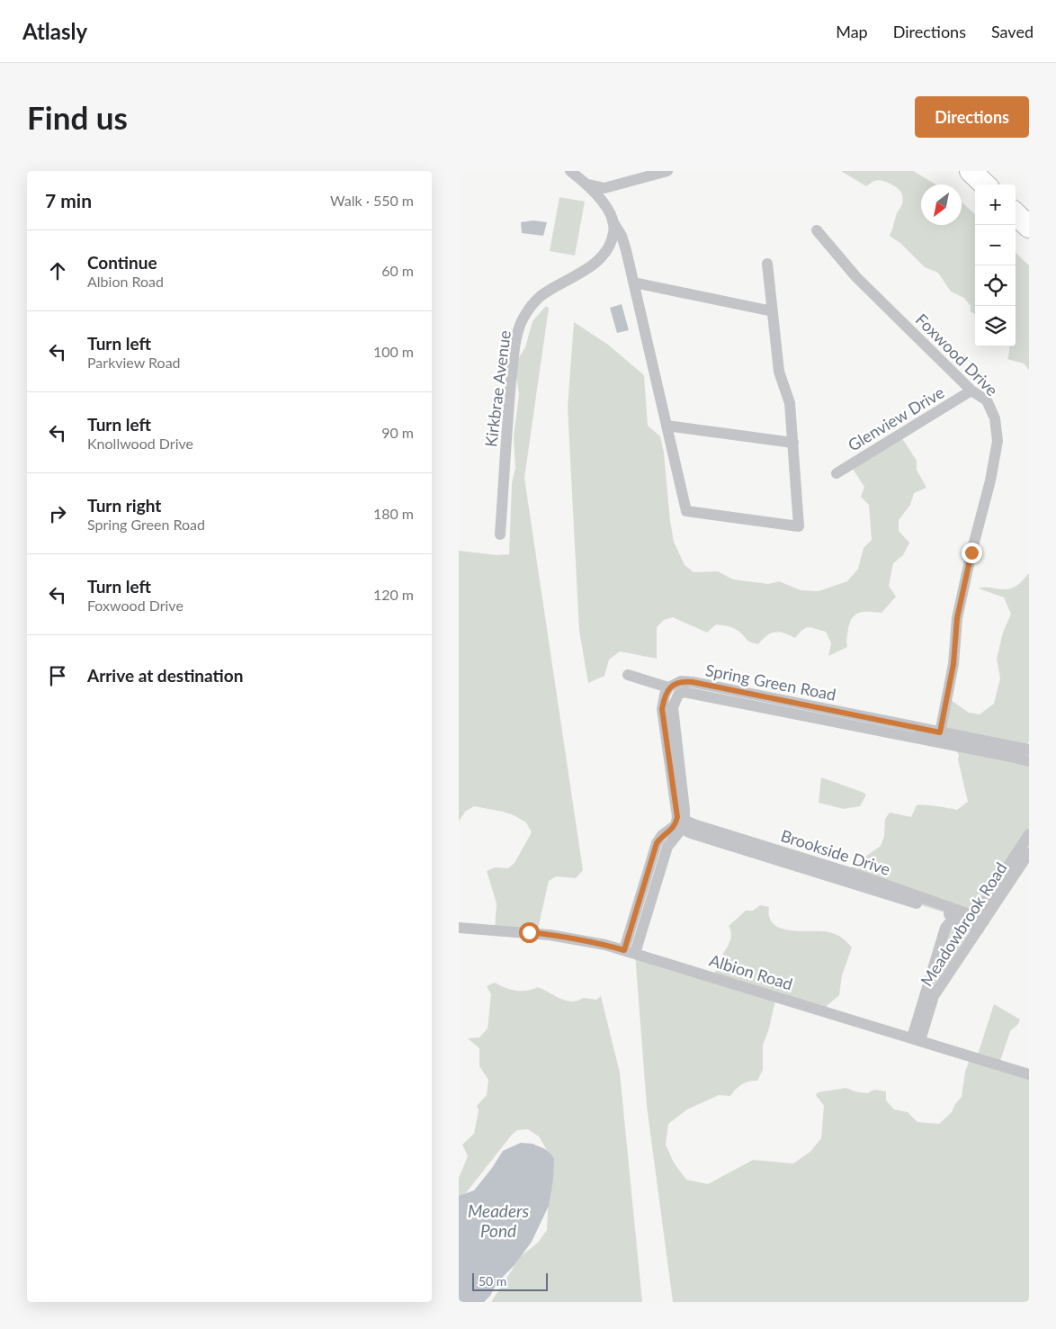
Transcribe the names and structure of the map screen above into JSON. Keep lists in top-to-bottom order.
{
  "streets": {
    "street": [
      "Foxwood Drive",
      "Kirkbrae Avenue",
      "Glenview Drive",
      "Spring Green Road",
      "Brookside Drive",
      "Meadowbrook Road",
      "Albion Road"
    ]
  },
  "crossings": [
    ["Foxwood Drive", "Glenview Drive"],
    ["Foxwood Drive", "Spring Green Road"],
    ["Brookside Drive", "Meadowbrook Road"],
    ["Meadowbrook Road", "Albion Road"]
  ],
  "water": ["Meaders Pond"],
  "scale_bar": "50 m",
  "north": "bottom left",
  "page": {
    "header": "Atlasly",
    "nav": ["Map", "Directions", "Saved"],
    "buttons": "Directions",
    "title": "Find us",
    "heading": ["7 min", "Walk · 550 m"],
    "map_buttons": ["+", "−"],
    "list": [
      ["Continue", "Albion Road", "60 m"],
      ["Turn left", "Parkview Road", "100 m"],
      ["Turn left", "Knollwood Drive", "90 m"],
      ["Turn right", "Spring Green Road", "180 m"],
      ["Turn left", "Foxwood Drive", "120 m"],
      "Arrive at destination"
    ],
    "scale": "50 m"
  }
}
